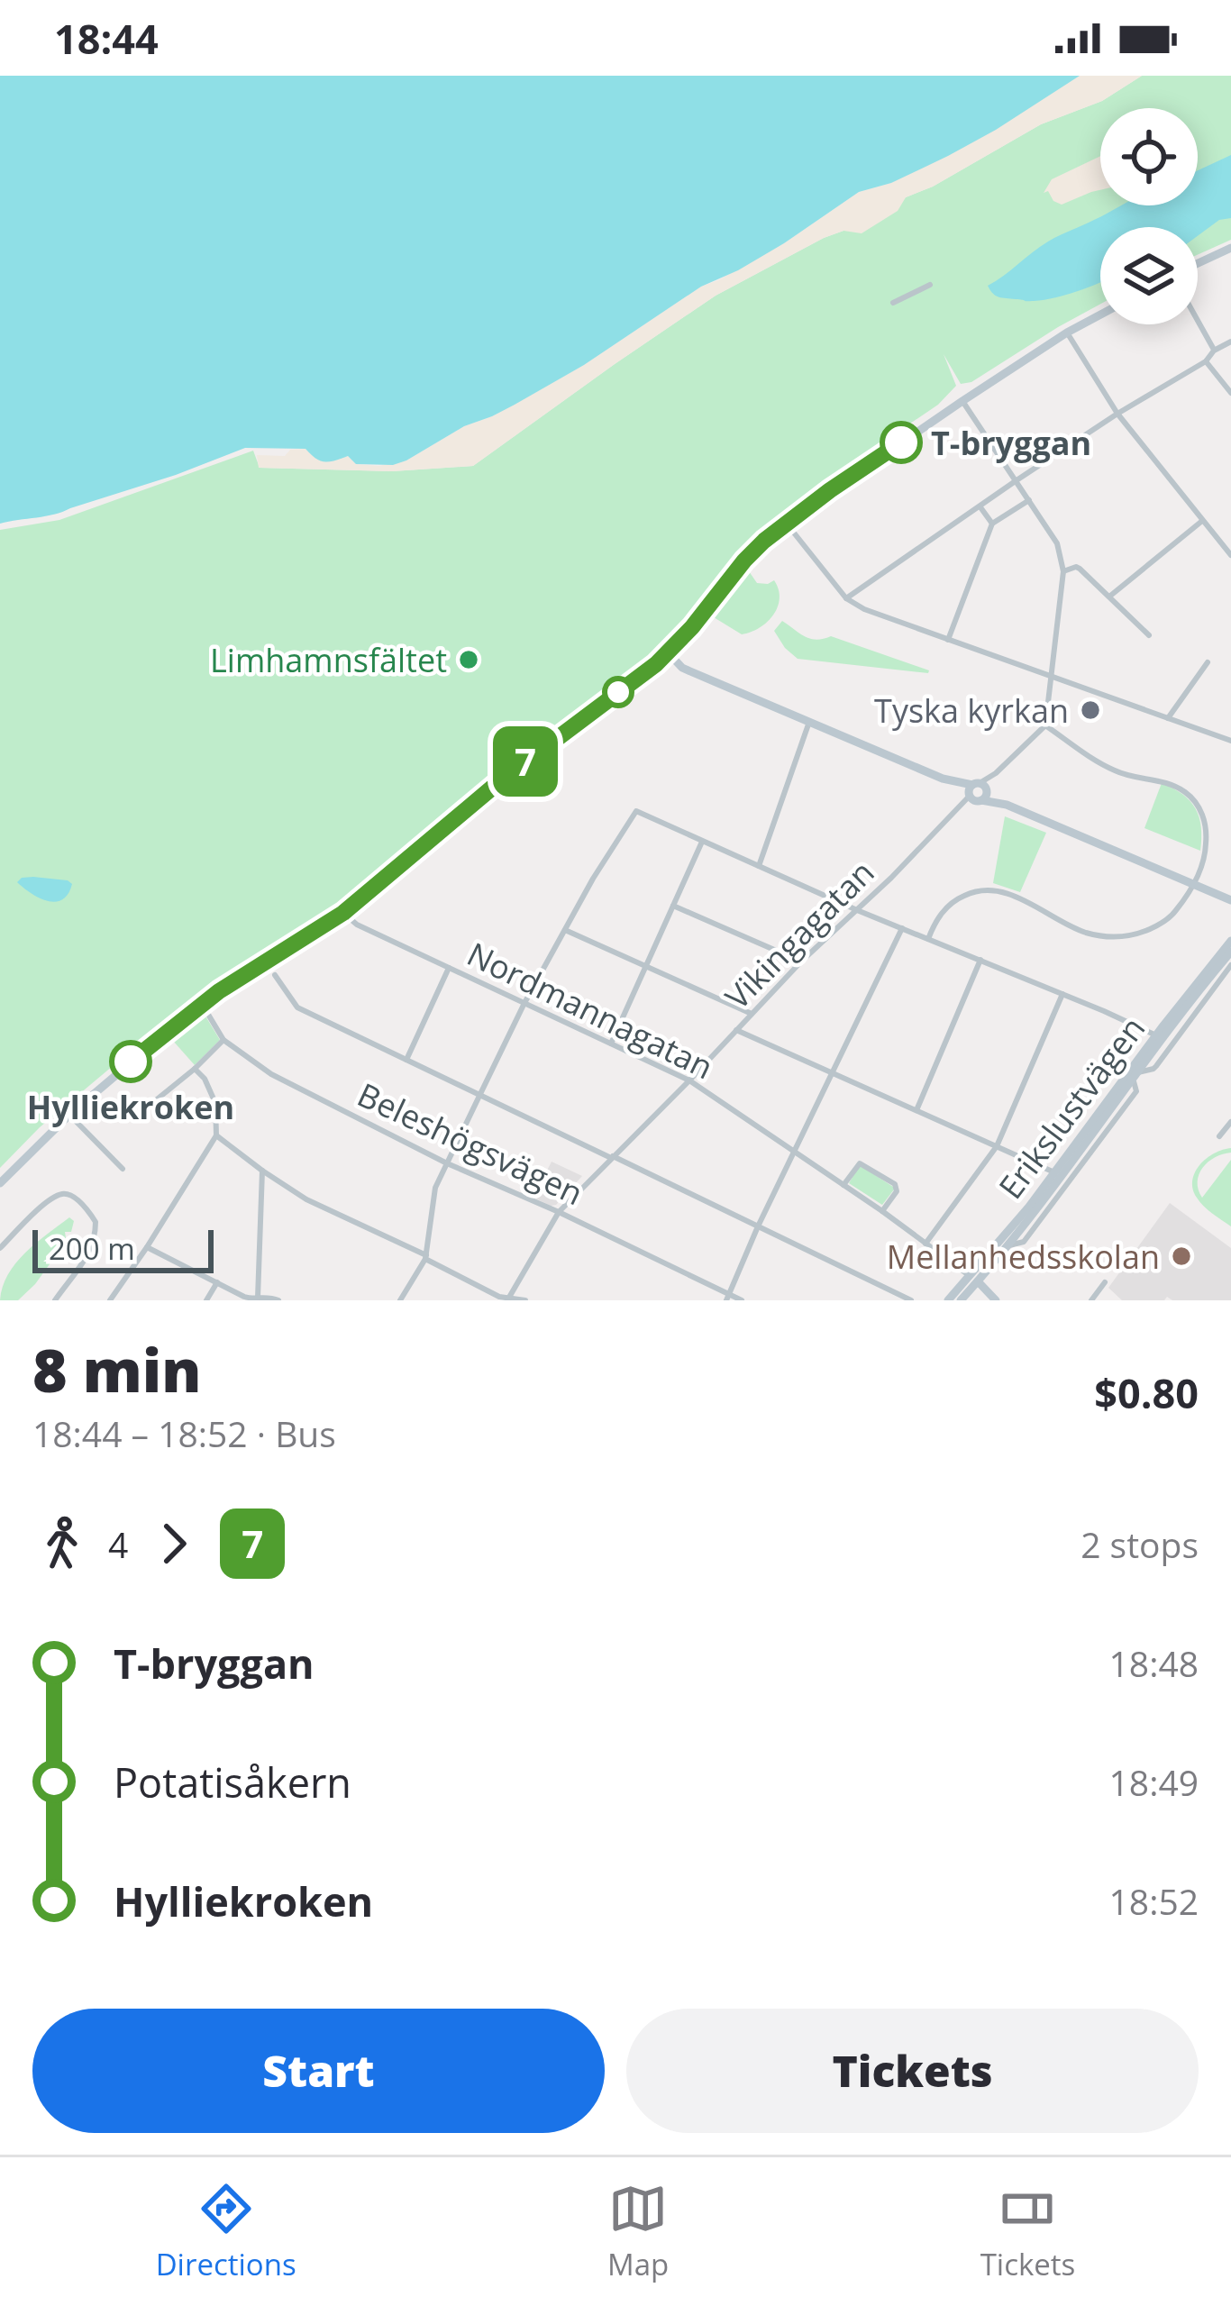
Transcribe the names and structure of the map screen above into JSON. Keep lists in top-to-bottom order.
{
  "streets": {
    "street": [
      "Vikingagatan",
      "Nordmannagatan",
      "Erikslustvägen",
      "Beleshögsvägen"
    ]
  },
  "crossings": [
    ["Vikingagatan", "Nordmannagatan"],
    ["Vikingagatan", "Beleshögsvägen"],
    ["Nordmannagatan", "Erikslustvägen"]
  ],
  "places": [
    "T-bryggan",
    "Limhamnsfältet",
    "Tyska kyrkan",
    "Hylliekroken",
    "Mellanhedsskolan"
  ],
  "lines": ["bus line 7"],
  "scale_bar": "200 m",
  "page": {
    "status": "18:44",
    "on_map": "7",
    "scale": "200 m",
    "heading": ["8 min", "18:44 – 18:52 · Bus", "$0.80"],
    "legs": ["4", "7", "2 stops"],
    "list": [
      {
        "name": "T-bryggan",
        "value": "18:48"
      },
      {
        "name": "Potatisåkern",
        "value": "18:49"
      },
      {
        "name": "Hylliekroken",
        "value": "18:52"
      }
    ],
    "buttons": ["Start", "Tickets"],
    "tabs": ["Directions", "Map", "Tickets"]
  }
}
